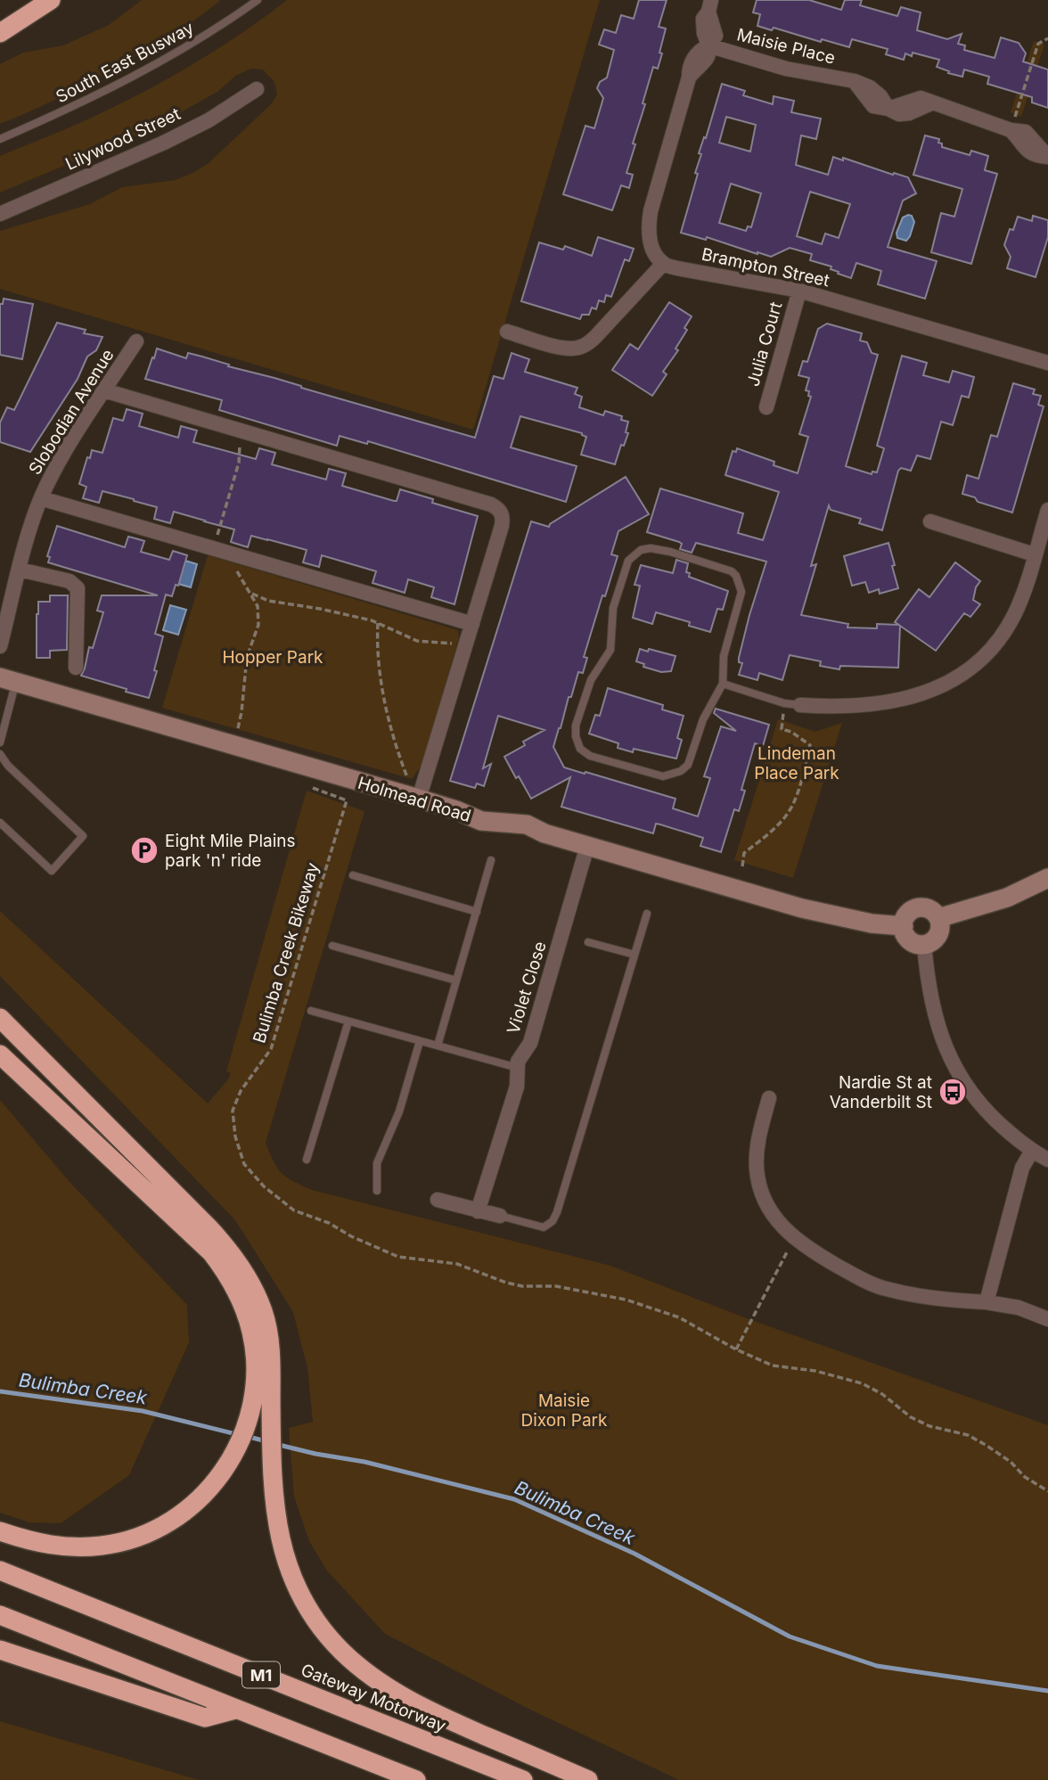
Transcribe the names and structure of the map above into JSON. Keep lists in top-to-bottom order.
{
  "streets": {
    "highway": ["M1", "Gateway Motorway"],
    "street": [
      "Maisie Place",
      "Lilywood Street",
      "Brampton Street",
      "Julia Court",
      "Slobodian Avenue",
      "Holmead Road",
      "Violet Close"
    ],
    "lane": ["South East Busway"],
    "path": ["Bulimba Creek Bikeway"]
  },
  "crossings": [
    ["Brampton Street", "Julia Court"],
    ["Holmead Road", "Violet Close"]
  ],
  "water": ["Bulimba Creek"],
  "parks": ["Hopper Park", "Lindeman Place Park", "Maisie Dixon Park"],
  "places": {
    "parking": ["Eight Mile Plains park 'n' ride"],
    "bus stop": ["Nardie St at Vanderbilt St"]
  }
}
